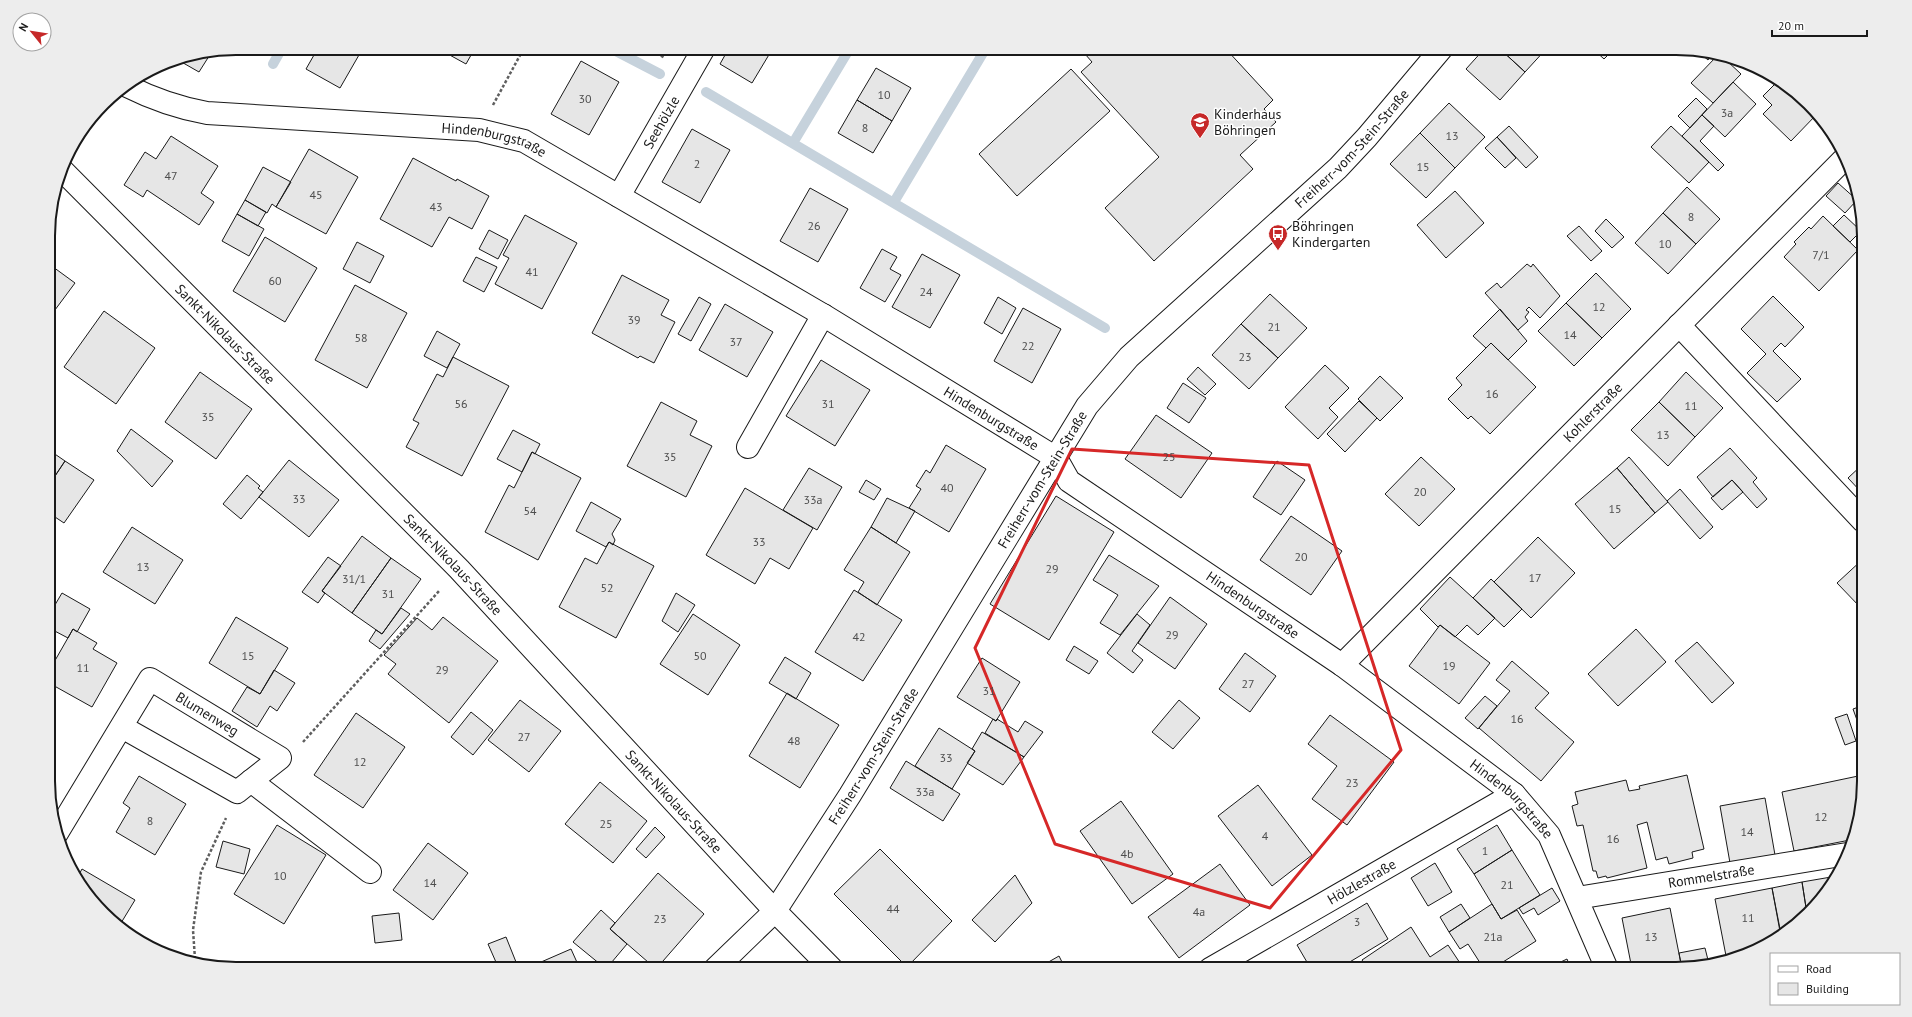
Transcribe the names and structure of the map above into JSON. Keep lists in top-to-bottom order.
{
  "streets": {
    "street": [
      "Seehölzle",
      "Hindenburgstraße",
      "Freiherr-vom-Stein-Straße",
      "Sankt-Nikolaus-Straße",
      "Kohlerstraße",
      "Blumenweg",
      "Rommelstraße",
      "Hölzlestraße"
    ]
  },
  "crossings": [
    ["Seehölzle", "Hindenburgstraße"],
    ["Hindenburgstraße", "Freiherr-vom-Stein-Straße"],
    ["Hindenburgstraße", "Kohlerstraße"],
    ["Hindenburgstraße", "Rommelstraße"],
    ["Hindenburgstraße", "Hölzlestraße"],
    ["Freiherr-vom-Stein-Straße", "Sankt-Nikolaus-Straße"]
  ],
  "places": {
    "school or university": ["Kinderhaus Böhringen"],
    "bus stop": ["Böhringen Kindergarten"]
  },
  "house_numbers": [
    "10",
    "30",
    "3a",
    "8",
    "13",
    "2",
    "15",
    "47",
    "45",
    "43",
    "8",
    "26",
    "10",
    "7/1",
    "41",
    "60",
    "24",
    "12",
    "39",
    "21",
    "14",
    "58",
    "37",
    "22",
    "23",
    "16",
    "56",
    "31",
    "11",
    "35",
    "13",
    "35",
    "25",
    "40",
    "20",
    "33",
    "33a",
    "15",
    "54",
    "33",
    "20",
    "13",
    "29",
    "17",
    "31/1",
    "52",
    "31",
    "29",
    "42",
    "15",
    "50",
    "19",
    "11",
    "29",
    "27",
    "31",
    "16",
    "27",
    "48",
    "33",
    "12",
    "23",
    "33a",
    "12",
    "8",
    "25",
    "14",
    "4",
    "16",
    "1",
    "4b",
    "10",
    "14",
    "21",
    "44",
    "4a",
    "11",
    "23",
    "3",
    "21a",
    "13"
  ],
  "legend": ["Road", "Building"],
  "scale_bar": "20 m",
  "north": "top left"
}
